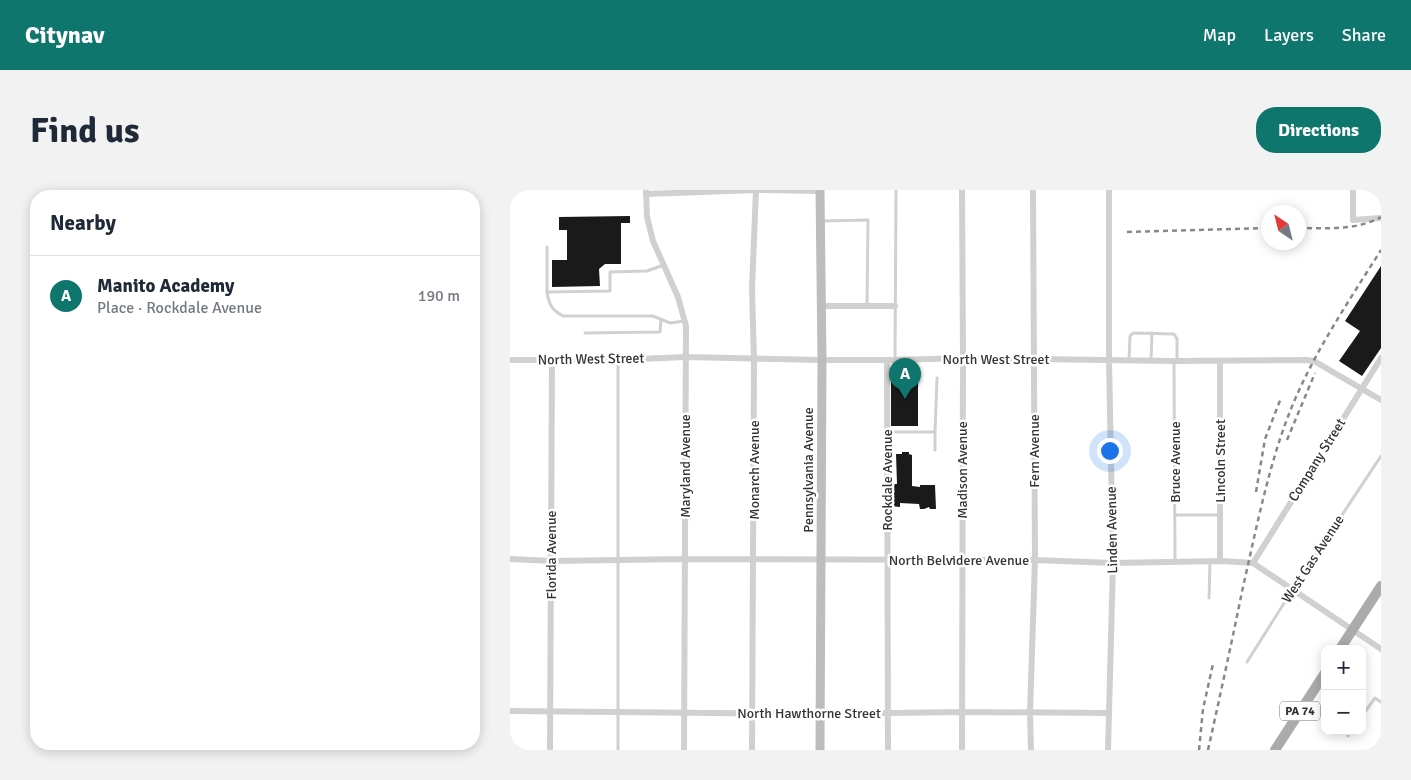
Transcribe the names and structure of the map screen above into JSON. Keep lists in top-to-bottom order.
{
  "streets": {
    "main road": ["PA 74"],
    "street": [
      "North West Street",
      "Fern Avenue",
      "Company Street",
      "Lincoln Street",
      "Maryland Avenue",
      "Monarch Avenue",
      "Pennsylvania Avenue",
      "Madison Avenue",
      "Rockdale Avenue",
      "Linden Avenue",
      "Florida Avenue",
      "North Belvidere Avenue",
      "North Hawthorne Street"
    ],
    "lane": ["Bruce Avenue", "West Gas Avenue"]
  },
  "crossings": [
    ["North West Street", "Fern Avenue"],
    ["North West Street", "Company Street"],
    ["North West Street", "Lincoln Street"],
    ["North West Street", "Bruce Avenue"],
    ["North West Street", "Maryland Avenue"],
    ["North West Street", "Monarch Avenue"],
    ["North West Street", "Pennsylvania Avenue"],
    ["North West Street", "Madison Avenue"],
    ["North West Street", "Rockdale Avenue"],
    ["North West Street", "Linden Avenue"],
    ["North West Street", "Florida Avenue"],
    ["Fern Avenue", "North Belvidere Avenue"],
    ["Fern Avenue", "North Hawthorne Street"],
    ["Company Street", "North Belvidere Avenue"],
    ["Lincoln Street", "North Belvidere Avenue"],
    ["Bruce Avenue", "North Belvidere Avenue"],
    ["Maryland Avenue", "North Belvidere Avenue"],
    ["Maryland Avenue", "North Hawthorne Street"],
    ["Monarch Avenue", "North Belvidere Avenue"],
    ["Monarch Avenue", "North Hawthorne Street"],
    ["Pennsylvania Avenue", "North Belvidere Avenue"],
    ["Pennsylvania Avenue", "North Hawthorne Street"],
    ["Madison Avenue", "North Belvidere Avenue"],
    ["Madison Avenue", "North Hawthorne Street"],
    ["Rockdale Avenue", "North Belvidere Avenue"],
    ["Rockdale Avenue", "North Hawthorne Street"],
    ["Linden Avenue", "North Belvidere Avenue"],
    ["Linden Avenue", "North Hawthorne Street"],
    ["Florida Avenue", "North Belvidere Avenue"],
    ["Florida Avenue", "North Hawthorne Street"],
    ["West Gas Avenue", "North Belvidere Avenue"]
  ],
  "north": "top left",
  "page": {
    "header": "Citynav",
    "nav": ["Map", "Layers", "Share"],
    "buttons": "Directions",
    "title": "Find us",
    "heading": "Nearby",
    "list": [
      {
        "mark": "A",
        "name": "Manito Academy",
        "note": "Place · Rockdale Avenue",
        "value": "190 m"
      }
    ],
    "pins": "A",
    "map_buttons": ["+", "−"]
  }
}
